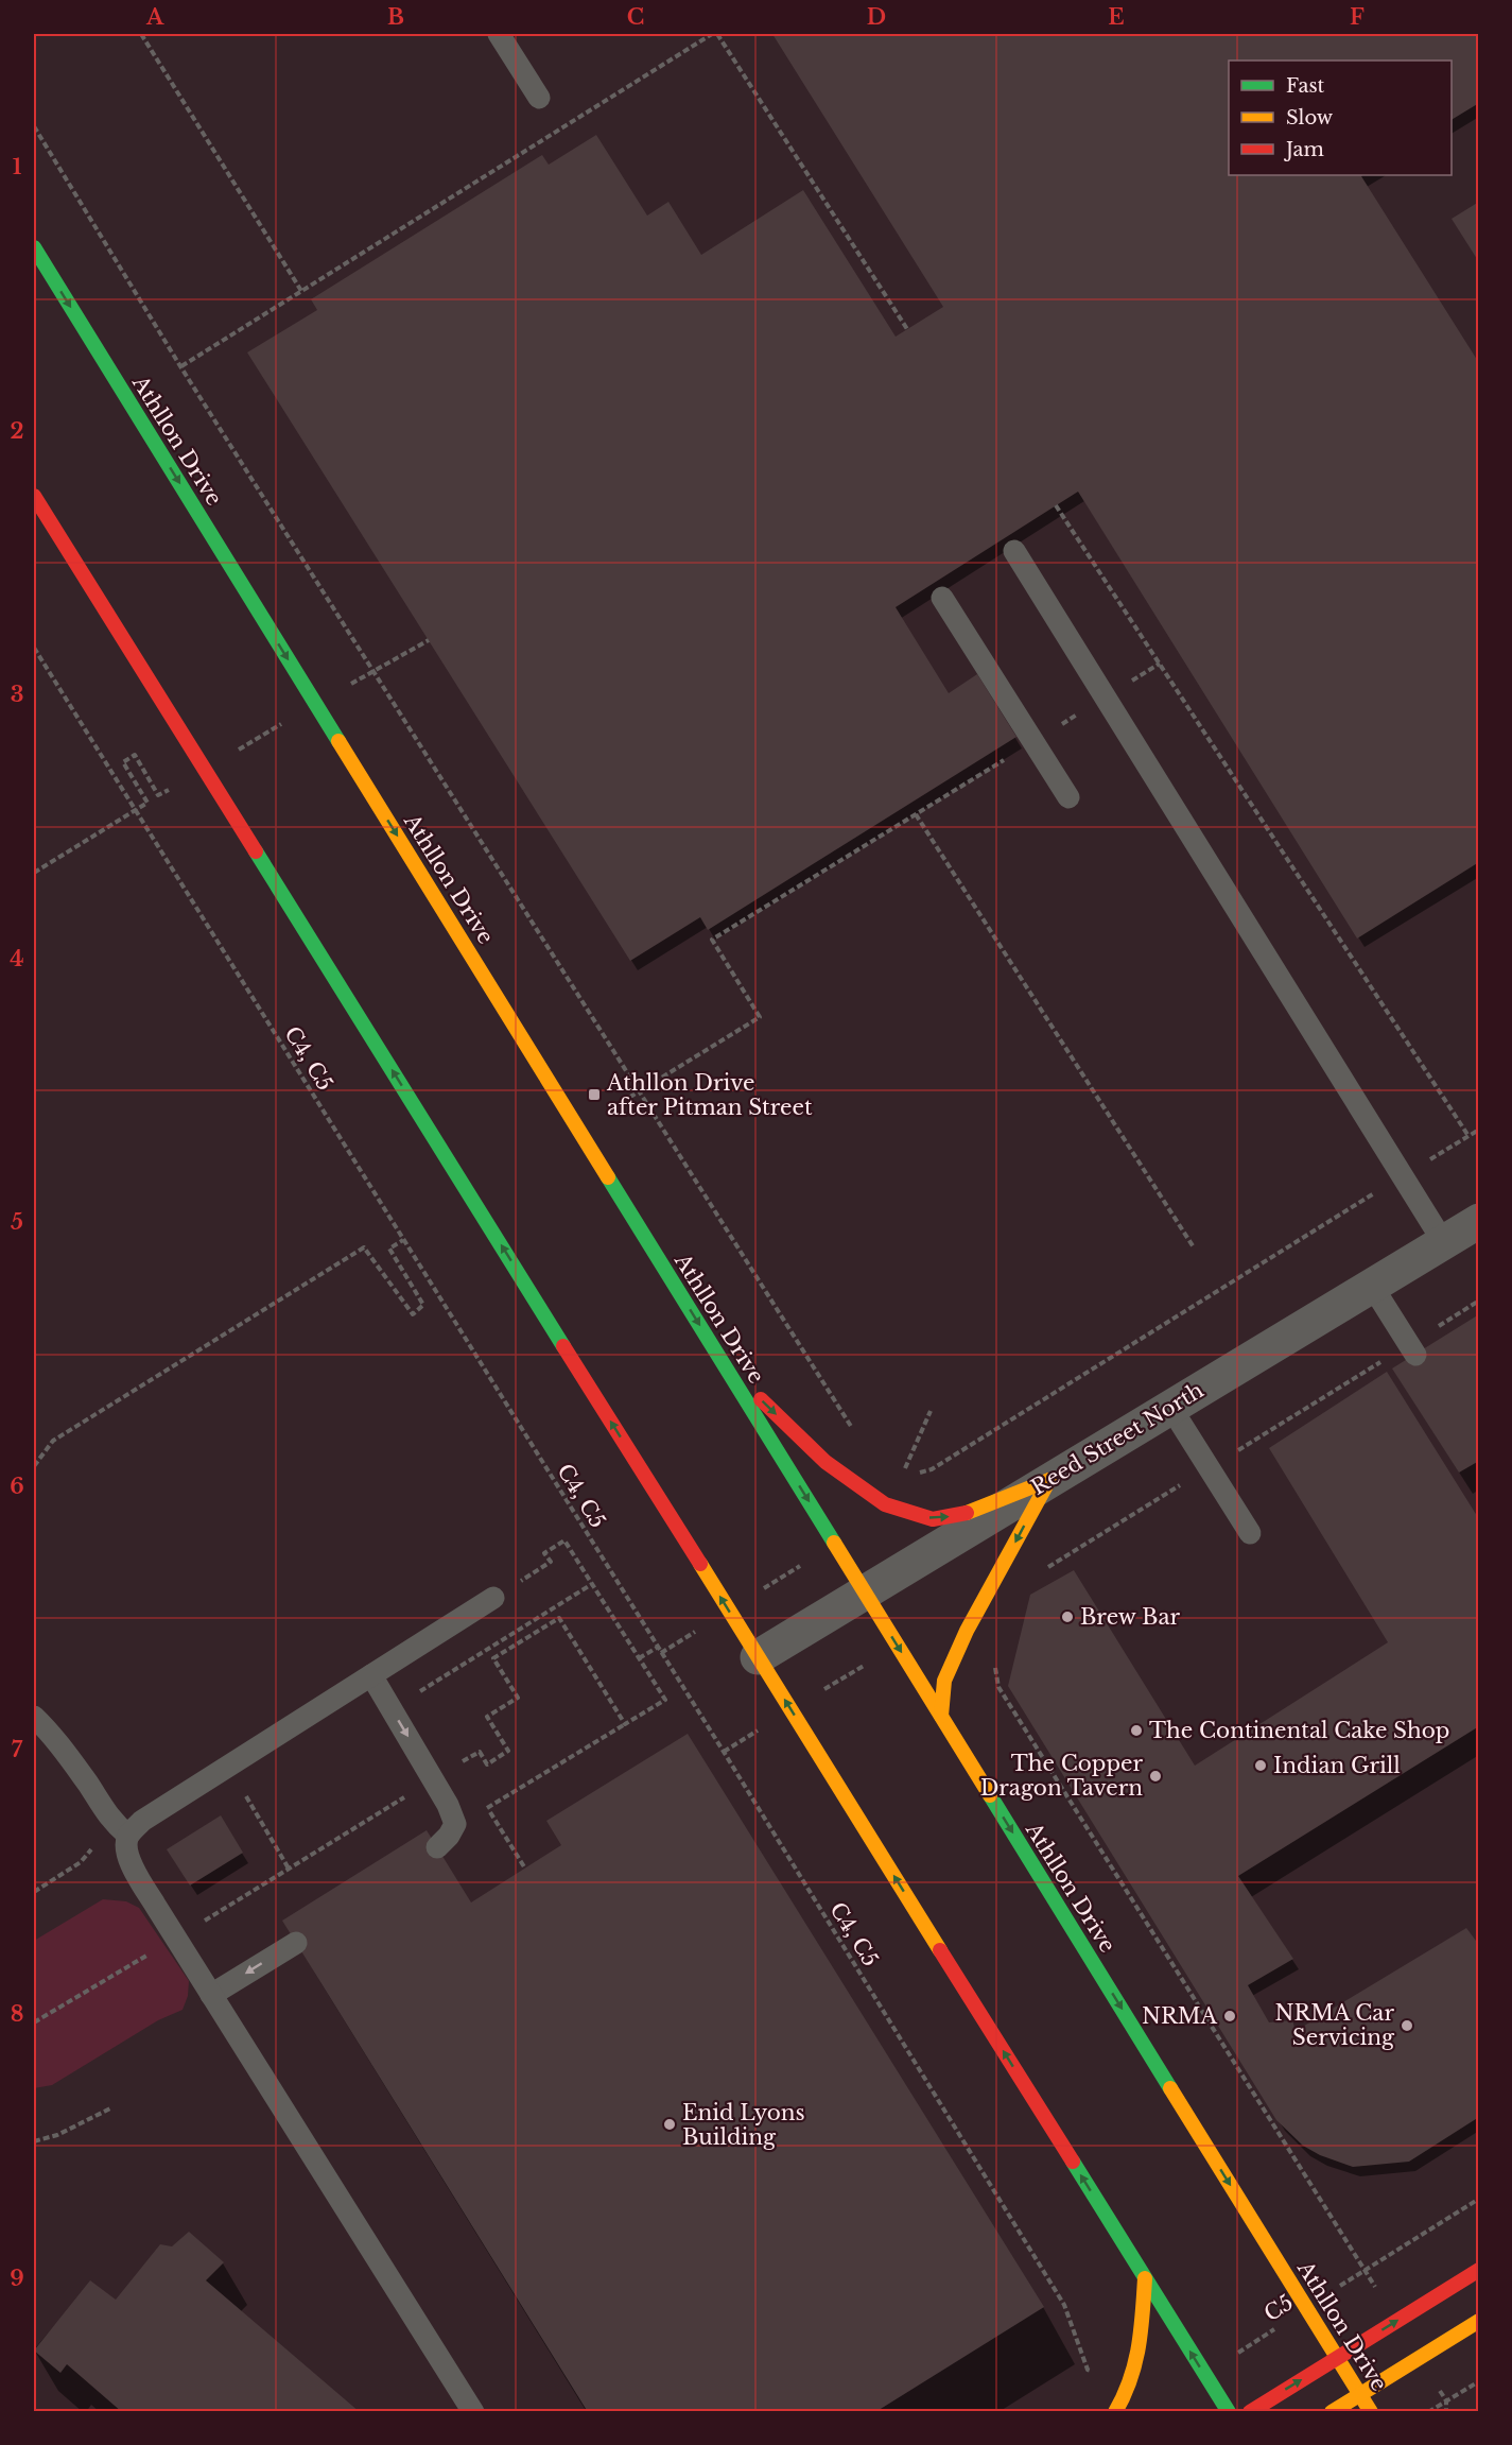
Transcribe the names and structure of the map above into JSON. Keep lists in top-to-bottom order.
{
  "streets": {
    "main road": ["Athllon Drive"],
    "street": ["Reed Street North"],
    "path": ["C4, C5", "C5"]
  },
  "crossings": [
    ["Athllon Drive", "Reed Street North"],
    ["Athllon Drive", "C5"]
  ],
  "places": {
    "transit": ["Athllon Drive after Pitman Street"],
    "other": [
      "Brew Bar",
      "The Continental Cake Shop",
      "Indian Grill",
      "The Copper Dragon Tavern",
      "NRMA",
      "NRMA Car Servicing",
      "Enid Lyons Building"
    ]
  },
  "legend": ["Fast", "Slow", "Jam"],
  "grid": {
    "columns": [
      "A",
      "B",
      "C",
      "D",
      "E",
      "F"
    ],
    "rows": [
      "1",
      "2",
      "3",
      "4",
      "5",
      "6",
      "7",
      "8",
      "9"
    ]
  }
}
